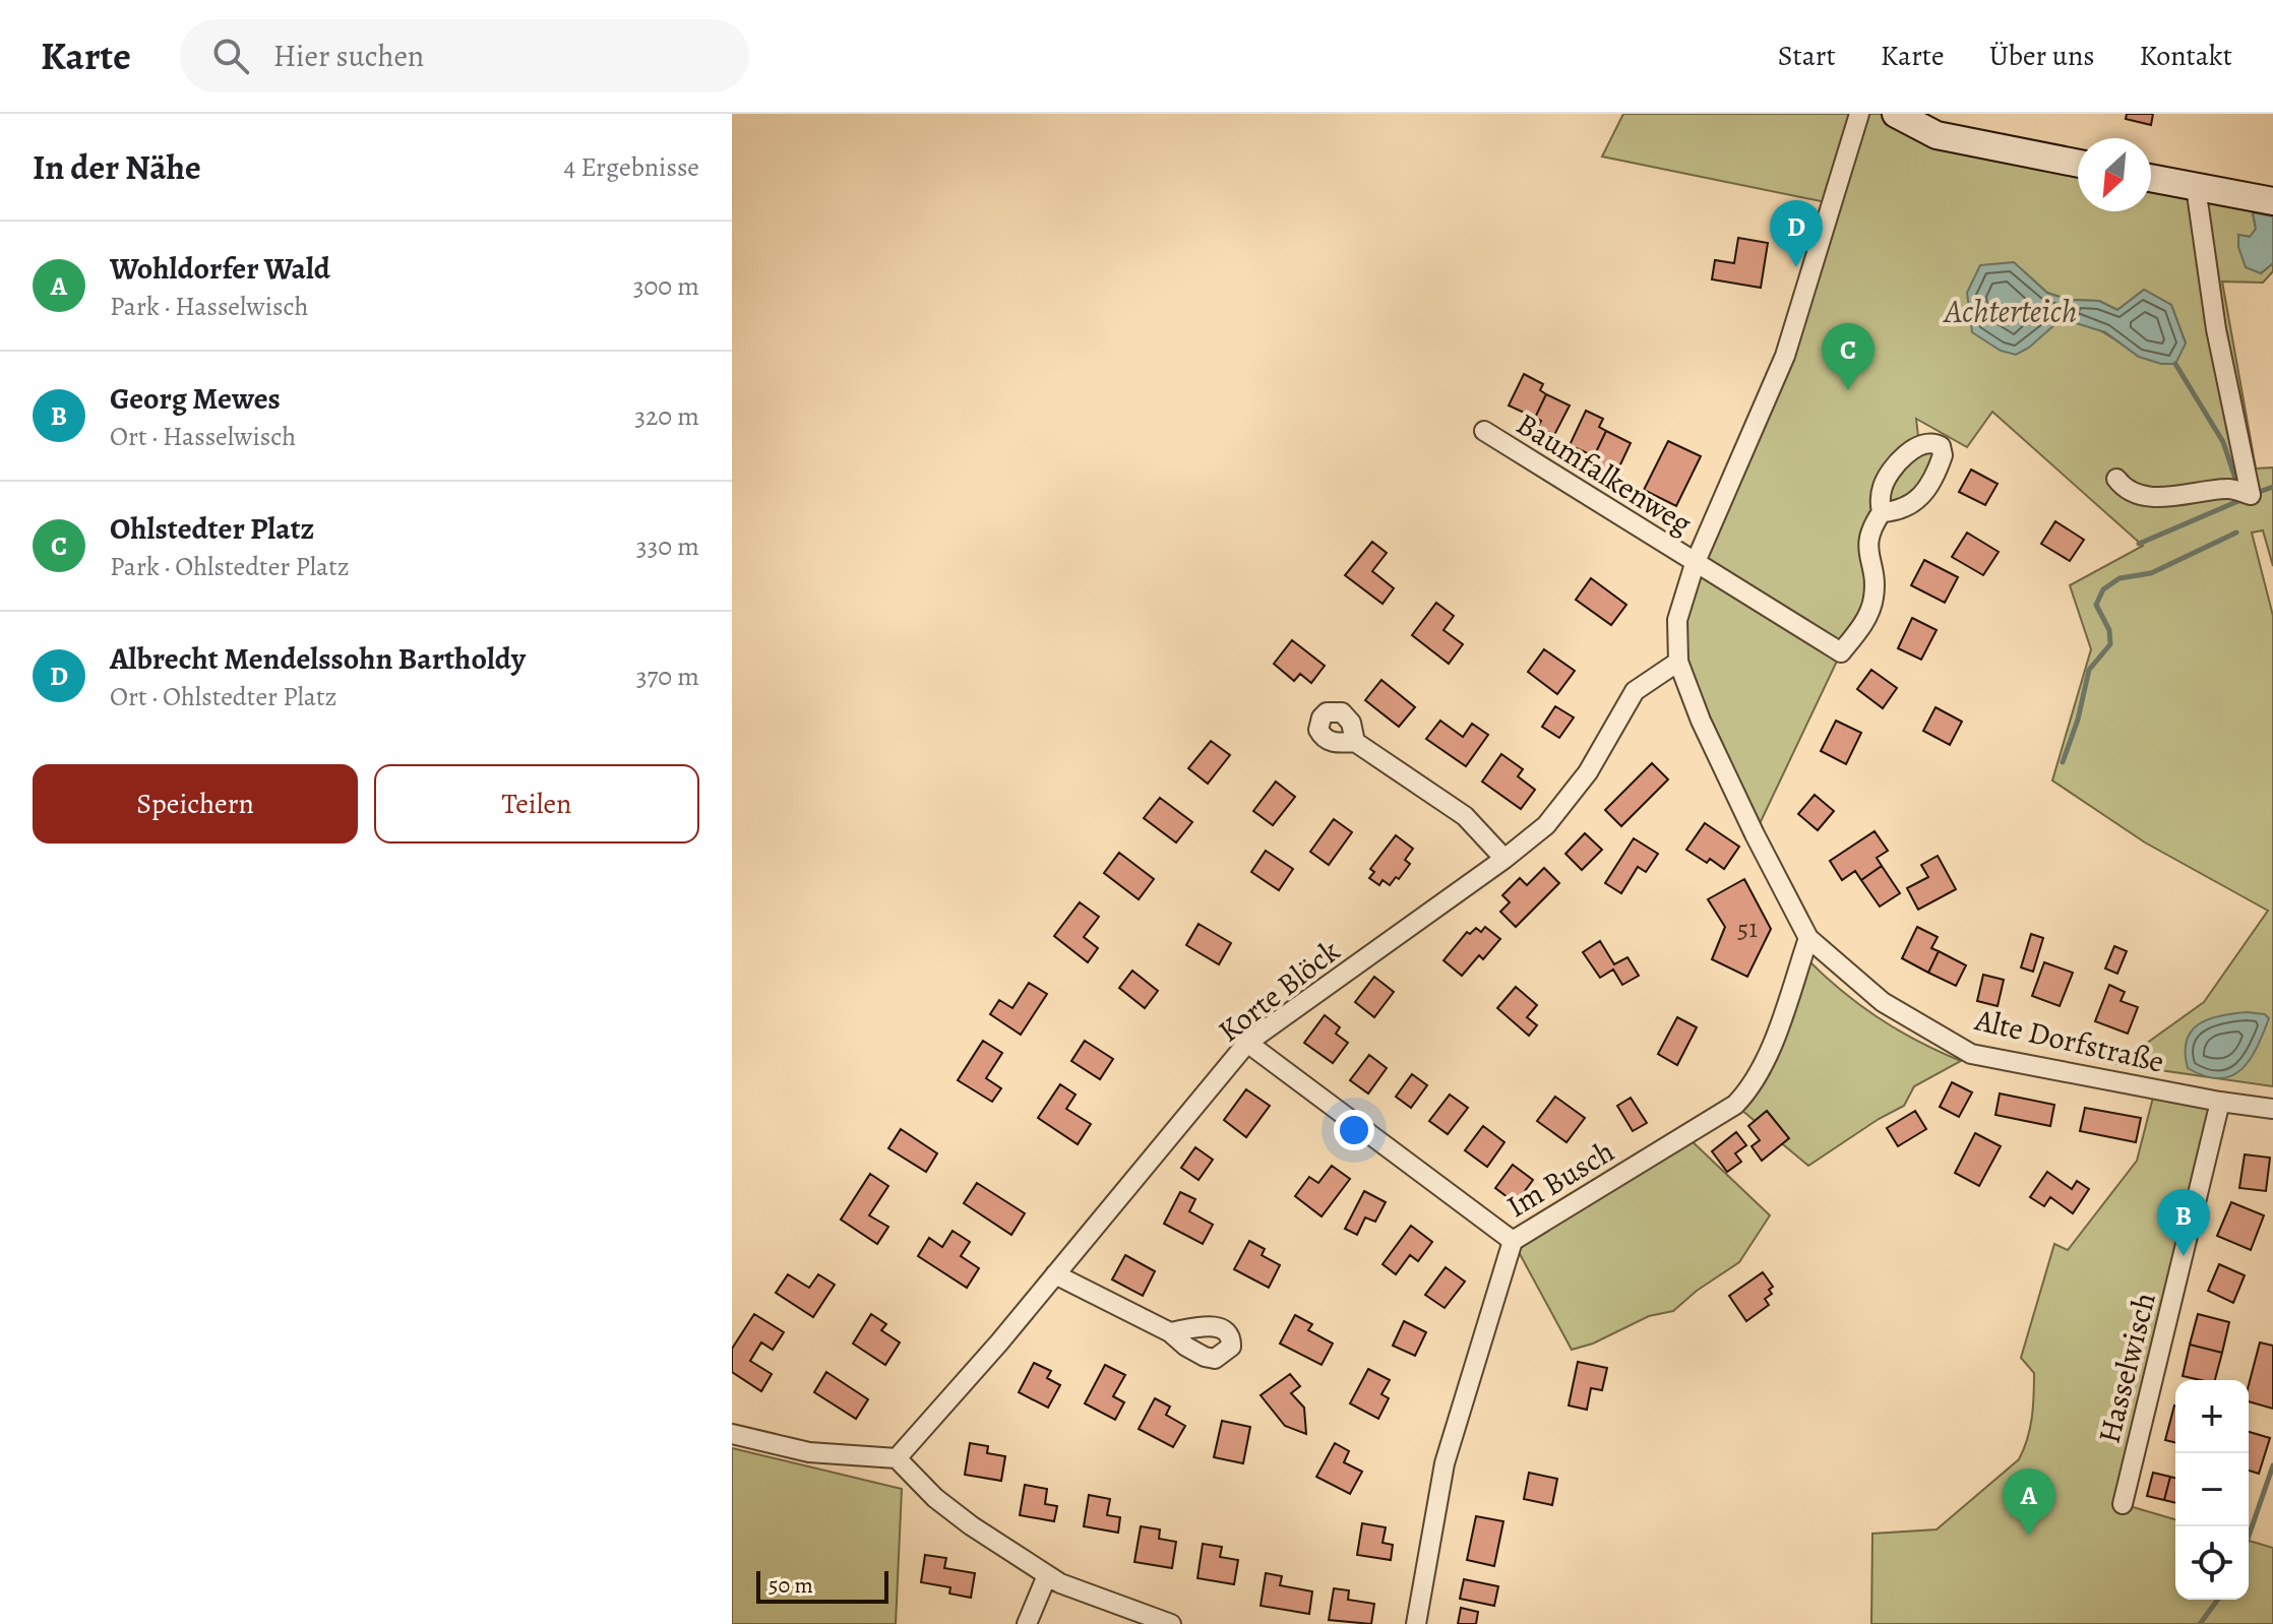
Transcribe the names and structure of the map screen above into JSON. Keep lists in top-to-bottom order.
{
  "streets": {
    "street": [
      "Baumfalkenweg",
      "Korte Blöck",
      "Alte Dorfstraße",
      "Im Busch",
      "Hasselwisch"
    ]
  },
  "crossings": [
    ["Baumfalkenweg", "Alte Dorfstraße"],
    ["Korte Blöck", "Alte Dorfstraße"],
    ["Alte Dorfstraße", "Im Busch"],
    ["Alte Dorfstraße", "Hasselwisch"]
  ],
  "water": ["Achterteich"],
  "house_numbers": ["51"],
  "scale_bar": "50 m",
  "north": "bottom left",
  "page": {
    "header": "Karte",
    "search": "Hier suchen",
    "nav": [
      "Start",
      "Karte",
      "Über uns",
      "Kontakt"
    ],
    "heading": ["In der Nähe", "4 Ergebnisse"],
    "pins": [
      "D",
      "C",
      "B",
      "A"
    ],
    "list": [
      {
        "mark": "A",
        "name": "Wohldorfer Wald",
        "note": "Park · Hasselwisch",
        "value": "300 m"
      },
      {
        "mark": "B",
        "name": "Georg Mewes",
        "note": "Ort · Hasselwisch",
        "value": "320 m"
      },
      {
        "mark": "C",
        "name": "Ohlstedter Platz",
        "note": "Park · Ohlstedter Platz",
        "value": "330 m"
      },
      {
        "mark": "D",
        "name": "Albrecht Mendelssohn Bartholdy",
        "note": "Ort · Ohlstedter Platz",
        "value": "370 m"
      }
    ],
    "buttons": ["Speichern", "Teilen"],
    "map_buttons": ["+", "−"],
    "scale": "50 m"
  }
}
